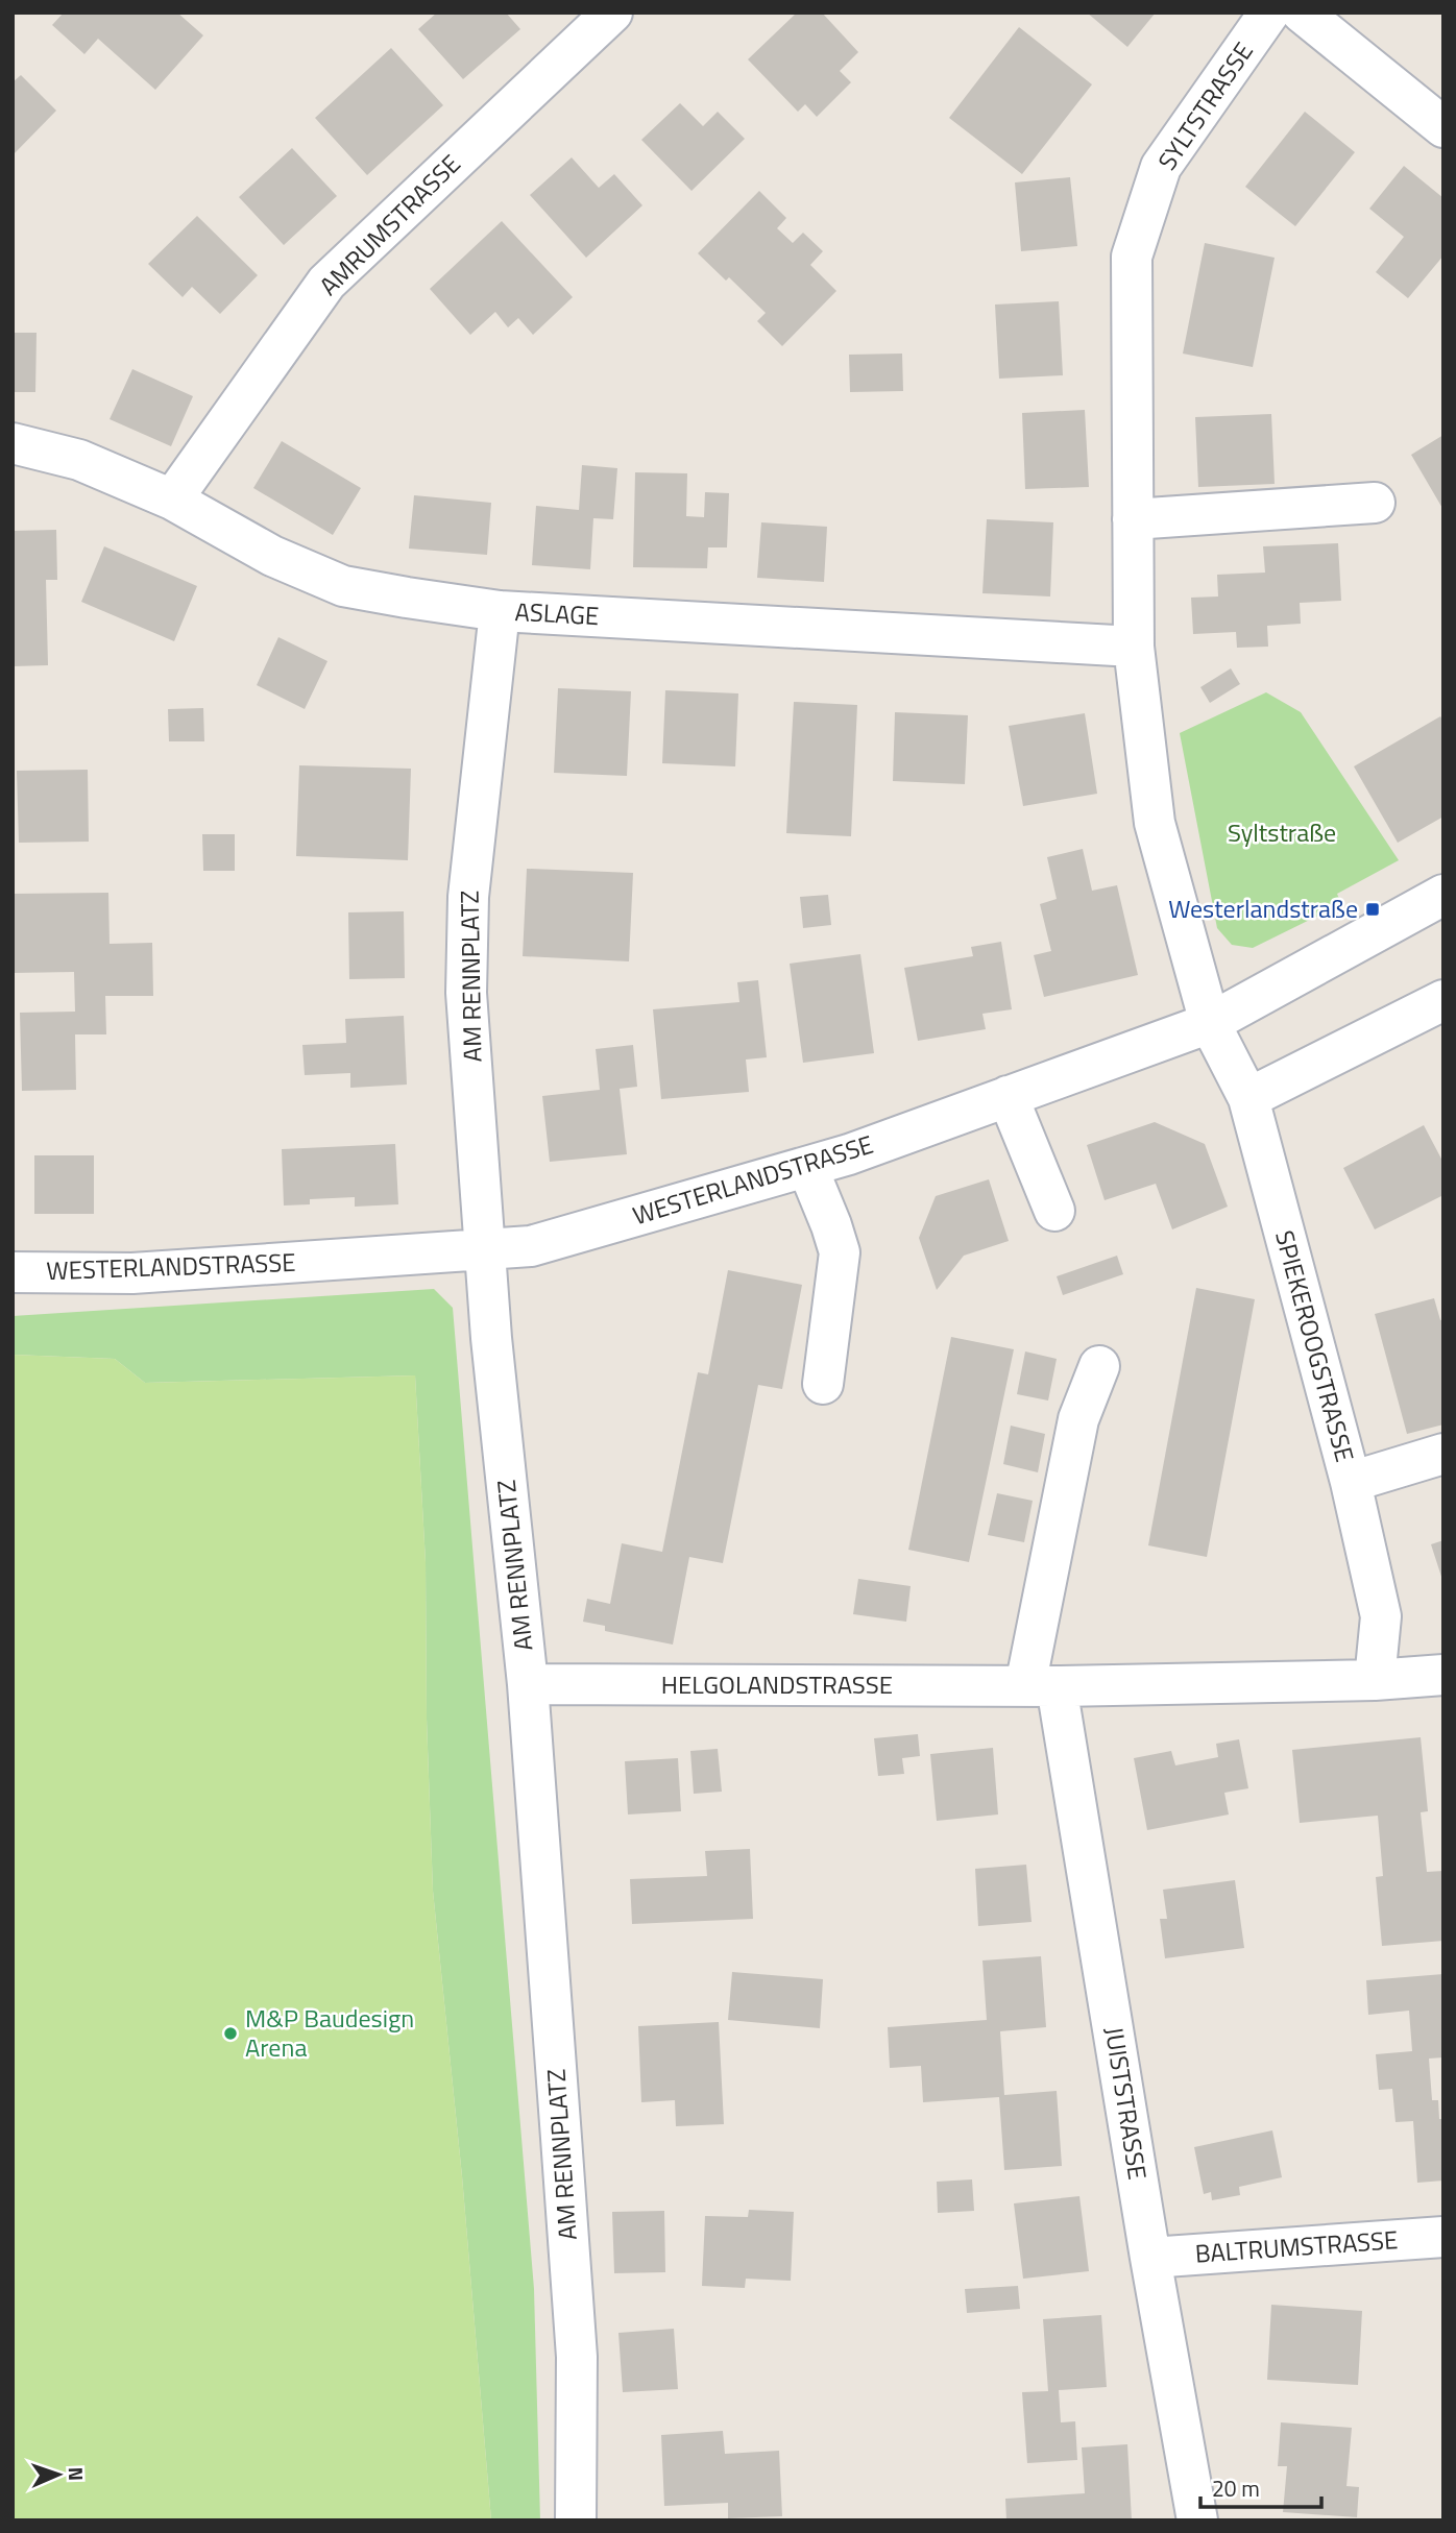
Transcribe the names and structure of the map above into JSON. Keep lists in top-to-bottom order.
{
  "streets": {
    "street": [
      "SYLTSTRASSE",
      "AMRUMSTRASSE",
      "ASLAGE",
      "AM RENNPLATZ",
      "WESTERLANDSTRASSE",
      "SPIEKEROOGSTRASSE",
      "HELGOLANDSTRASSE",
      "JUISTSTRASSE",
      "BALTRUMSTRASSE"
    ]
  },
  "crossings": [
    ["SYLTSTRASSE", "ASLAGE"],
    ["SYLTSTRASSE", "WESTERLANDSTRASSE"],
    ["SYLTSTRASSE", "SPIEKEROOGSTRASSE"],
    ["AMRUMSTRASSE", "ASLAGE"],
    ["ASLAGE", "AM RENNPLATZ"],
    ["AM RENNPLATZ", "WESTERLANDSTRASSE"],
    ["AM RENNPLATZ", "HELGOLANDSTRASSE"],
    ["WESTERLANDSTRASSE", "SPIEKEROOGSTRASSE"],
    ["SPIEKEROOGSTRASSE", "HELGOLANDSTRASSE"],
    ["HELGOLANDSTRASSE", "JUISTSTRASSE"],
    ["JUISTSTRASSE", "BALTRUMSTRASSE"]
  ],
  "parks": ["Syltstraße"],
  "places": {
    "transit": ["Westerlandstraße"],
    "other": ["M&P Baudesign Arena"]
  },
  "scale_bar": "20 m",
  "north": "right"
}
